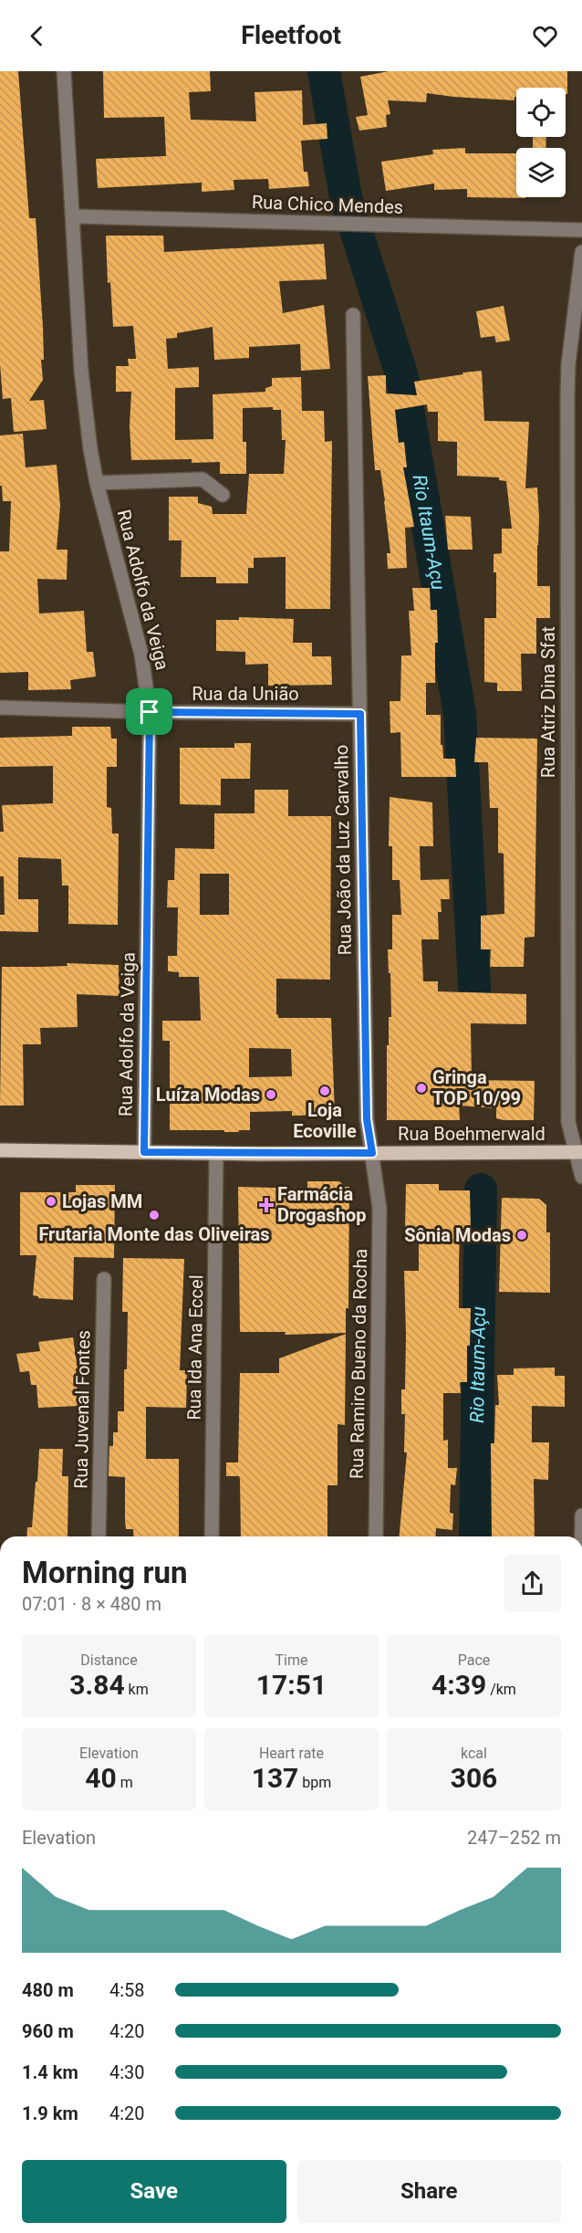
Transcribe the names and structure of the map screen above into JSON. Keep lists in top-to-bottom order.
{
  "streets": {
    "main road": ["Rua Boehmerwald"],
    "street": [
      "Rua Chico Mendes",
      "Rua Adolfo da Veiga",
      "Rua da União",
      "Rua Atriz Dina Sfat",
      "Rua João da Luz Carvalho",
      "Rua Ida Ana Eccel",
      "Rua Ramiro Bueno da Rocha",
      "Rua Juvenal Fontes"
    ]
  },
  "crossings": [
    ["Rua Chico Mendes", "Rua Adolfo da Veiga"],
    ["Rua Adolfo da Veiga", "Rua da União"],
    ["Rua Adolfo da Veiga", "Rua Boehmerwald"],
    ["Rua da União", "Rua João da Luz Carvalho"],
    ["Rua Atriz Dina Sfat", "Rua Boehmerwald"],
    ["Rua João da Luz Carvalho", "Rua Boehmerwald"],
    ["Rua João da Luz Carvalho", "Rua Ramiro Bueno da Rocha"],
    ["Rua Boehmerwald", "Rua Ida Ana Eccel"],
    ["Rua Boehmerwald", "Rua Ramiro Bueno da Rocha"]
  ],
  "water": ["Rio Itaum-Açu"],
  "places": {
    "other": [
      "Gringa TOP 10/99",
      "Loja Ecoville",
      "Luíza Modas",
      "Lojas MM",
      "Frutaria Monte das Oliveiras",
      "Sônia Modas"
    ],
    "health": ["Farmácia Drogashop"]
  },
  "page": {
    "header": "Fleetfoot",
    "heading": ["Morning run", "07:01 · 8 × 480 m"],
    "stats": [
      ["Distance", "3.84 km"],
      ["Time", "17:51"],
      ["Pace", "4:39 /km"],
      ["Elevation", "40 m"],
      ["Heart rate", "137 bpm"],
      ["kcal", "306"]
    ],
    "chart": ["Elevation", "247–252 m"],
    "list": [
      {
        "name": "480 m",
        "note": "4:58"
      },
      {
        "name": "960 m",
        "note": "4:20"
      },
      {
        "name": "1.4 km",
        "note": "4:30"
      },
      {
        "name": "1.9 km",
        "note": "4:20"
      }
    ],
    "buttons": ["Save", "Share"]
  }
}
